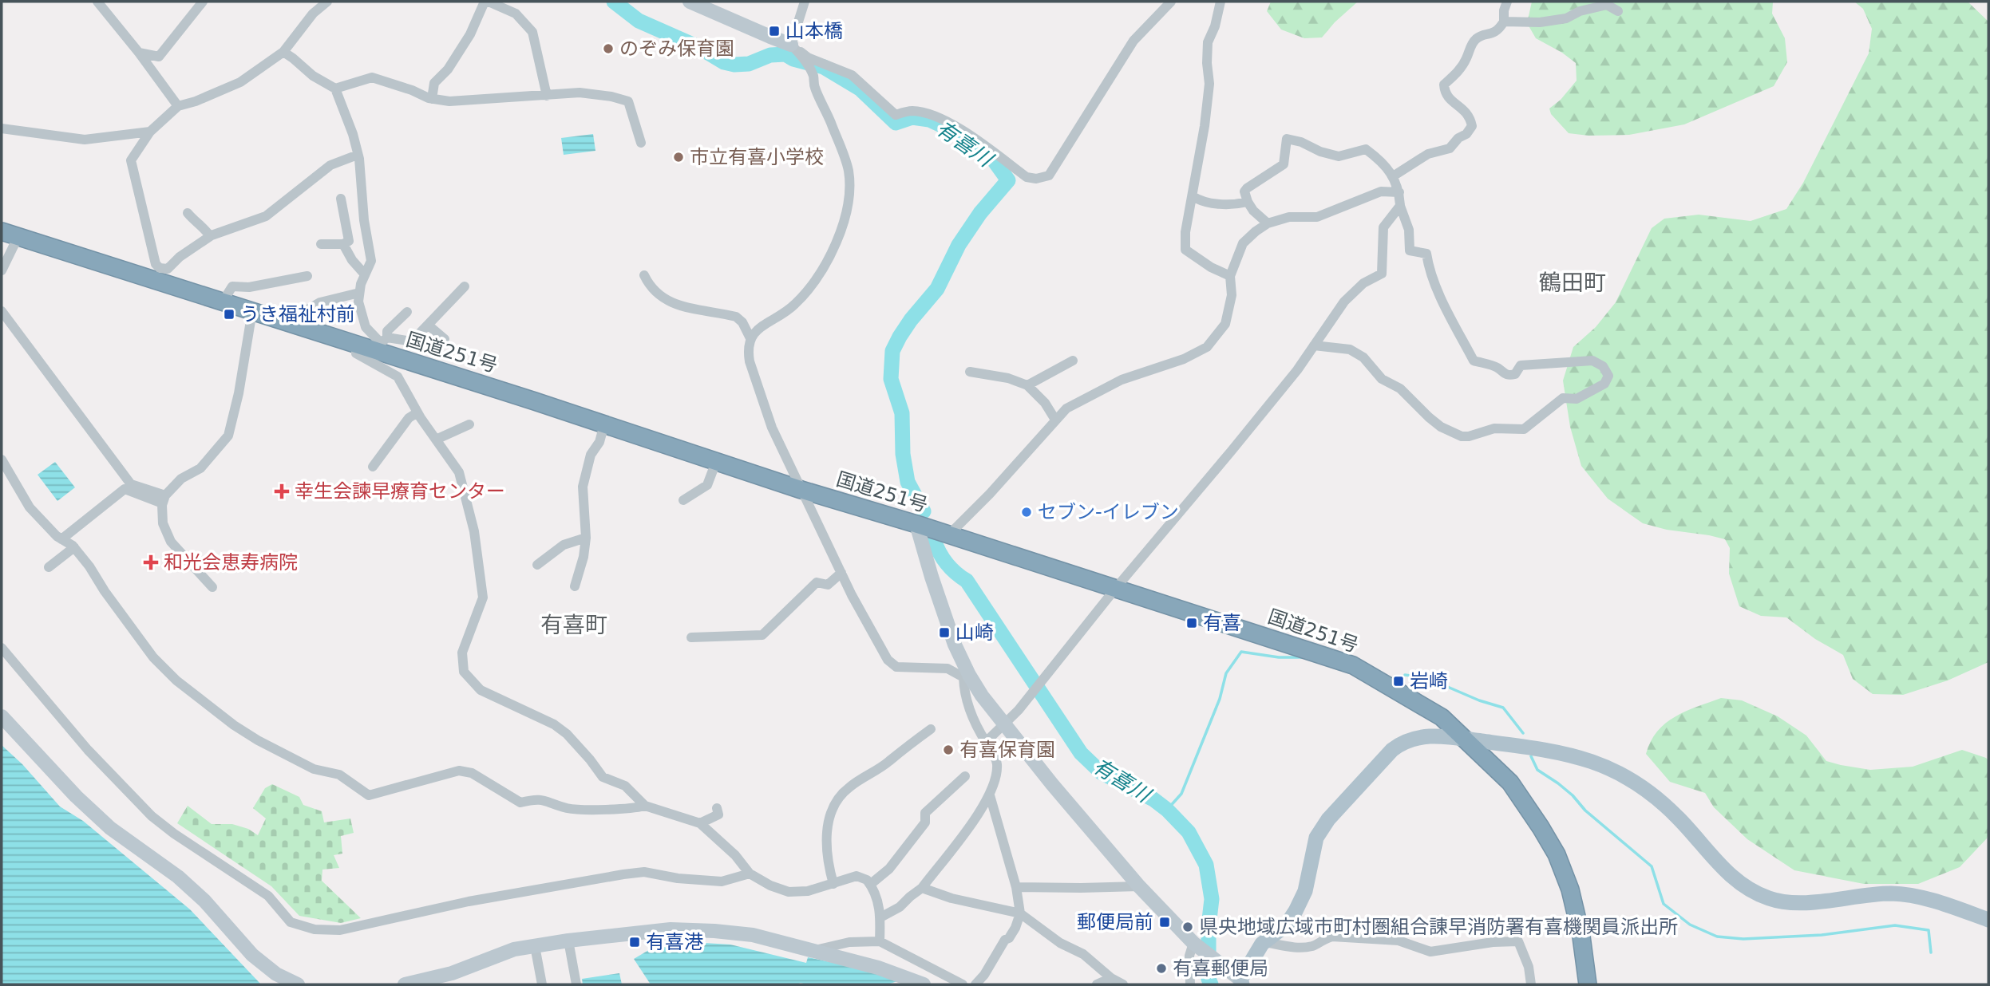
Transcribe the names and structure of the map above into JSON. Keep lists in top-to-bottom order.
{
  "streets": {
    "highway": ["国道251号"]
  },
  "districts": ["鶴田町", "有喜町"],
  "water": ["有喜川"],
  "places": {
    "transit": [
      "山本橋",
      "うき福祉村前",
      "有喜",
      "山崎",
      "岩崎",
      "郵便局前",
      "有喜港"
    ],
    "other": [
      "のぞみ保育園",
      "市立有喜小学校",
      "セブン-イレブン",
      "有喜保育園",
      "県央地域広域市町村圏組合諌早消防署有喜機関員派出所",
      "有喜郵便局"
    ],
    "health": ["幸生会諫早療育センター", "和光会恵寿病院"]
  }
}
